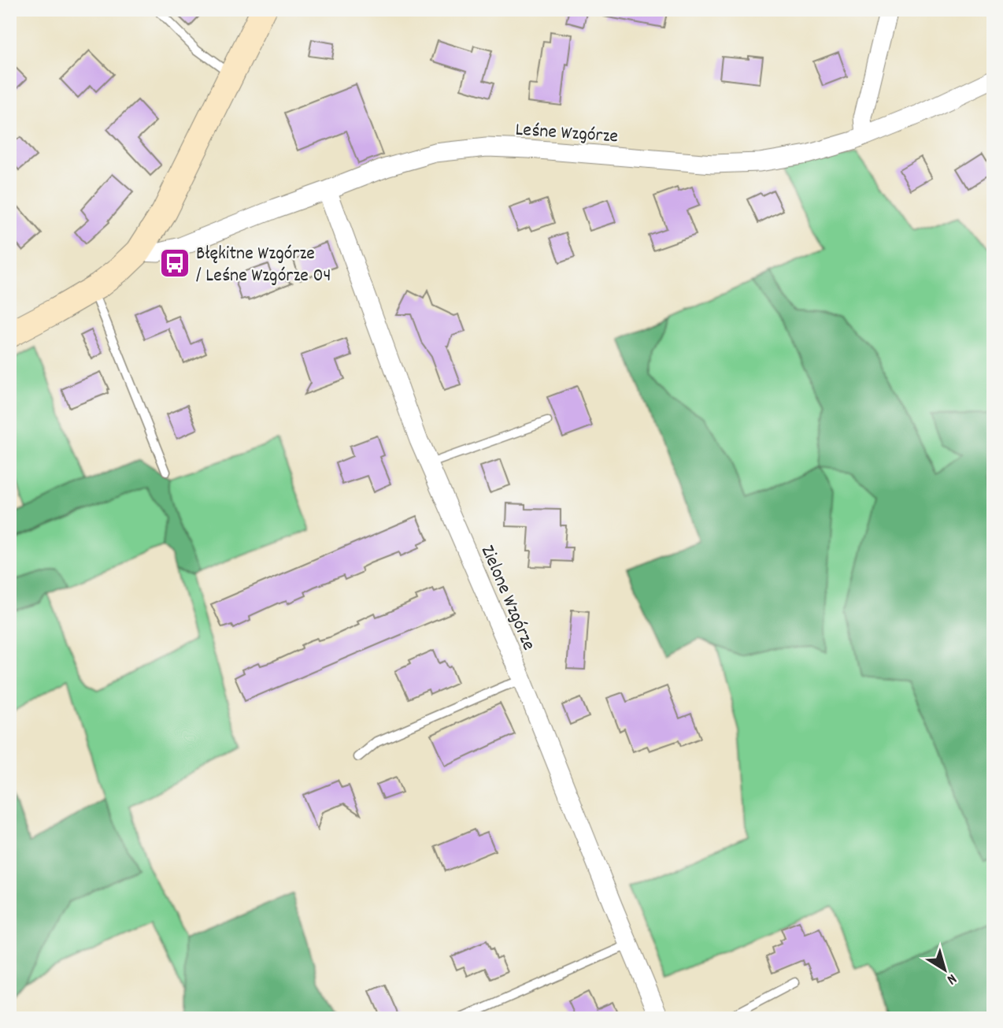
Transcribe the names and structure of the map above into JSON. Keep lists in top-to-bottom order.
{
  "streets": {
    "street": ["Leśne Wzgórze", "Zielone Wzgórze"]
  },
  "crossings": [
    ["Leśne Wzgórze", "Zielone Wzgórze"]
  ],
  "places": {
    "bus stop": ["Błękitne Wzgórze / Leśne Wzgórze 04"]
  },
  "north": "bottom right"
}
